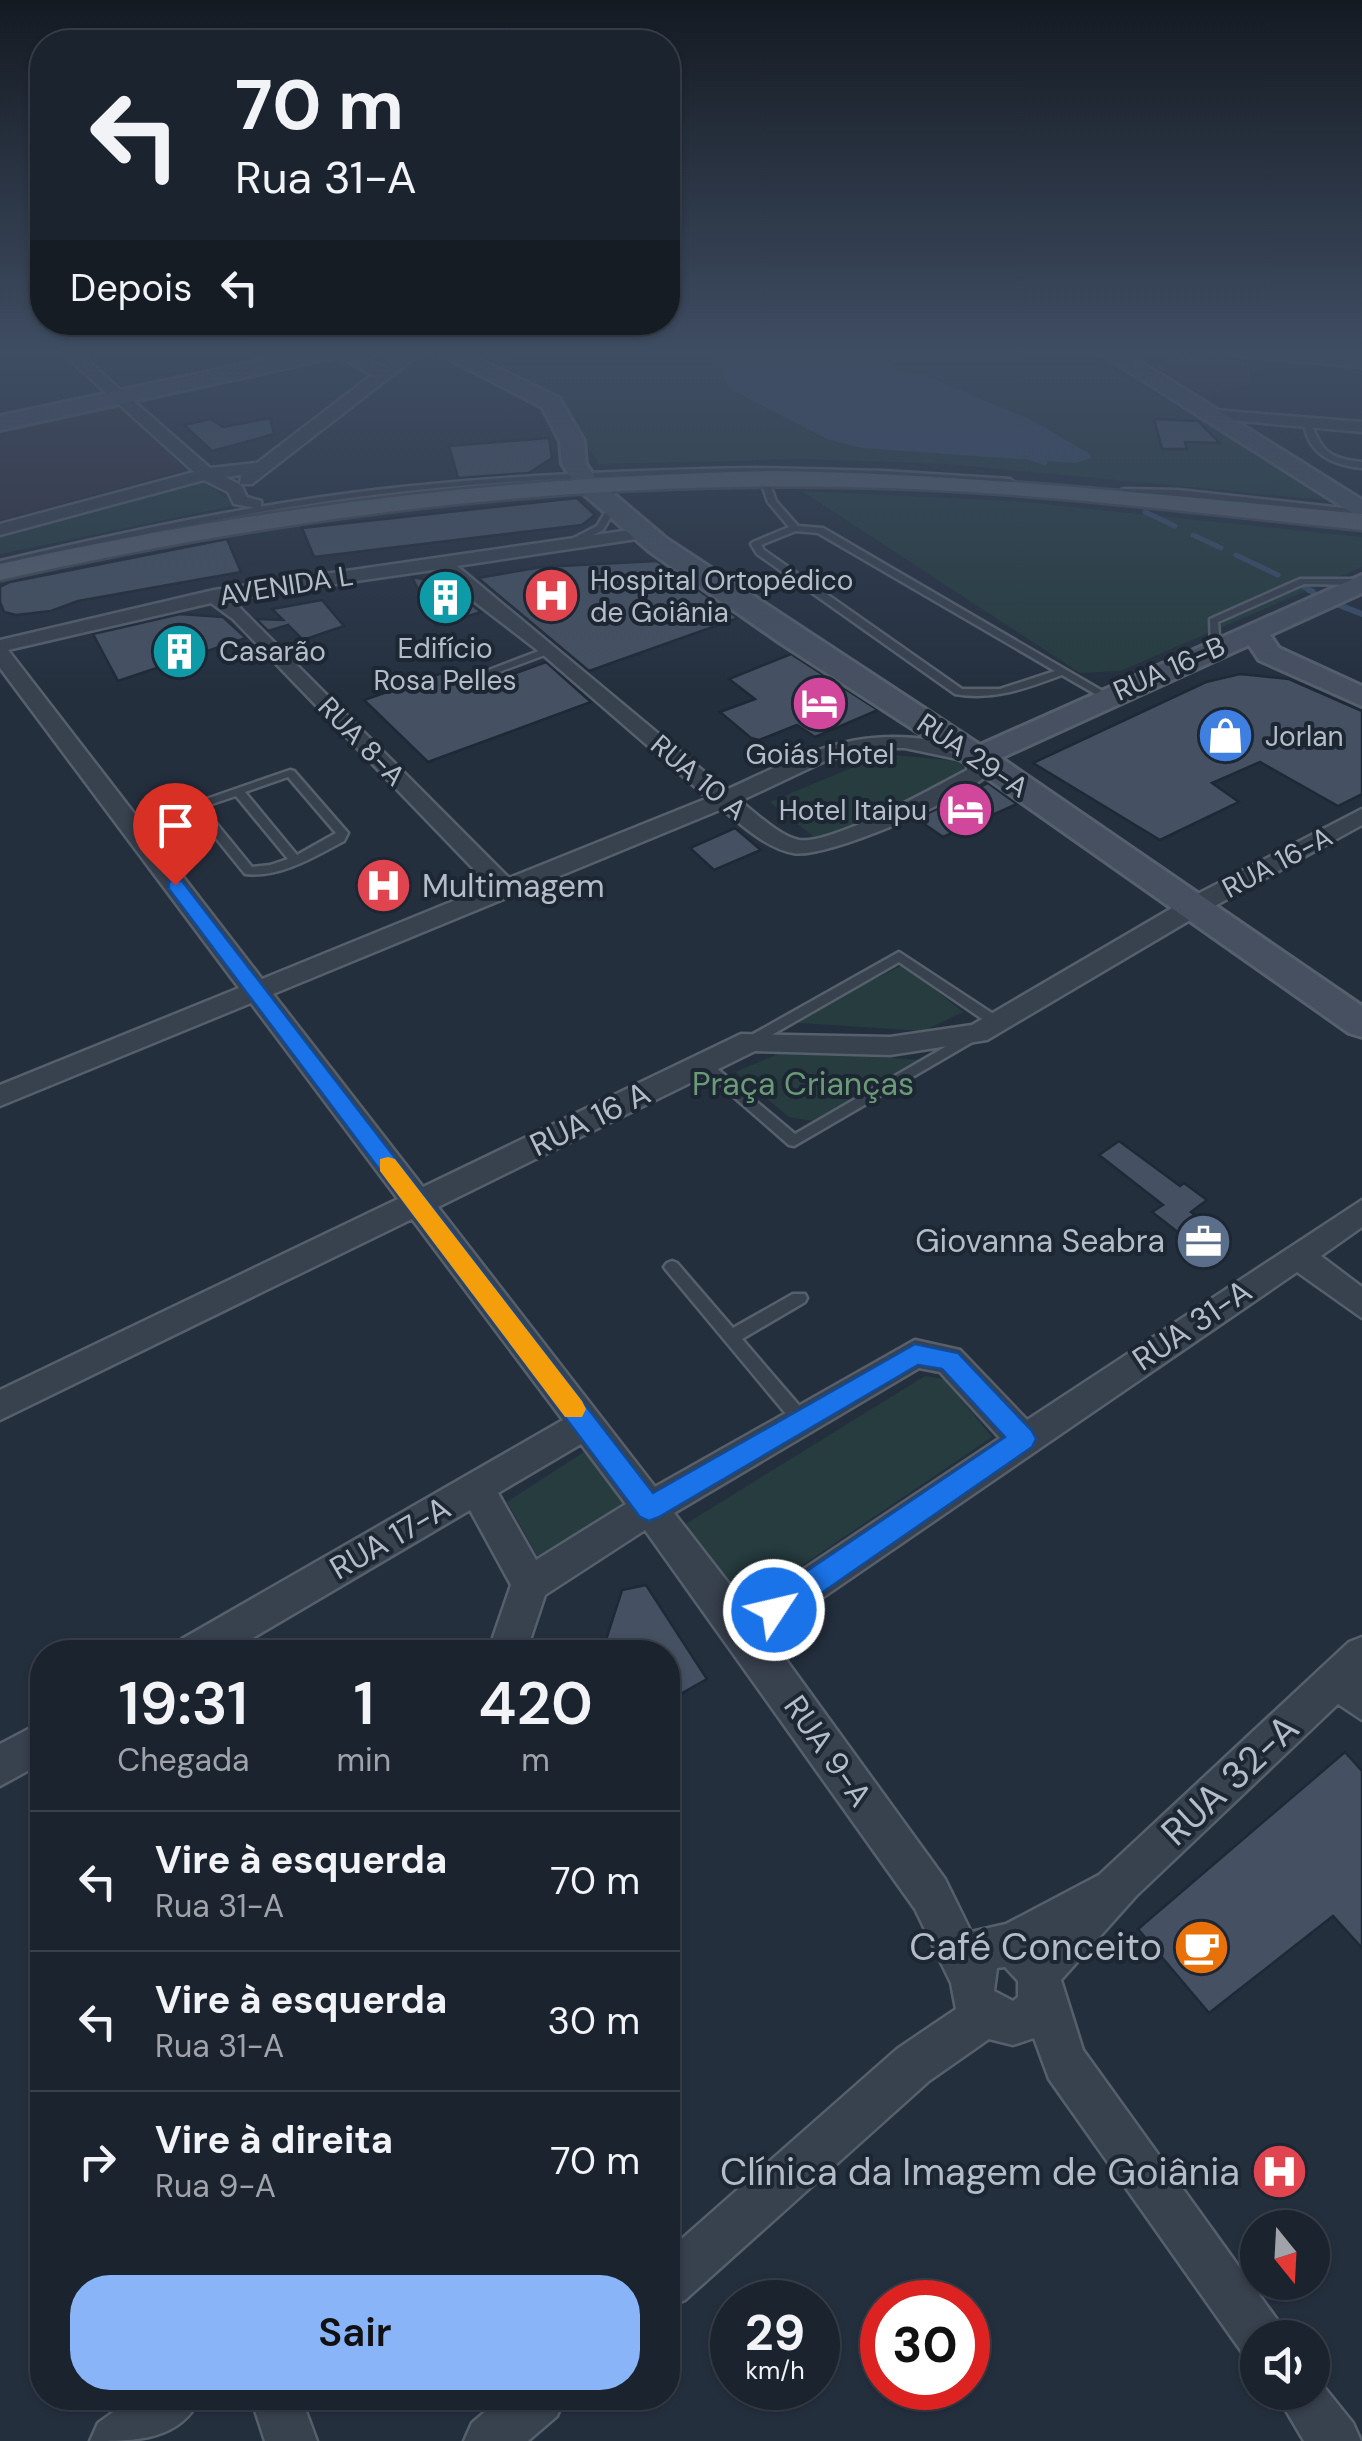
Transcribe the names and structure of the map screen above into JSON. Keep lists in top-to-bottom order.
{
  "streets": {
    "street": [
      "AVENIDA L",
      "RUA 16-B",
      "RUA 8-A",
      "RUA 29-A",
      "RUA 10 A",
      "RUA 16-A",
      "RUA 16 A",
      "RUA 31-A",
      "RUA 17-A",
      "RUA 9-A",
      "RUA 32-A"
    ]
  },
  "crossings": [
    ["AVENIDA L", "RUA 8-A"],
    ["AVENIDA L", "RUA 29-A"],
    ["AVENIDA L", "RUA 10 A"],
    ["AVENIDA L", "RUA 9-A"],
    ["RUA 16-B", "RUA 29-A"],
    ["RUA 16-B", "RUA 10 A"],
    ["RUA 29-A", "RUA 10 A"],
    ["RUA 29-A", "RUA 16-A"],
    ["RUA 29-A", "RUA 16 A"],
    ["RUA 16-A", "RUA 16 A"],
    ["RUA 16 A", "RUA 9-A"],
    ["RUA 31-A", "RUA 9-A"],
    ["RUA 17-A", "RUA 9-A"],
    ["RUA 9-A", "RUA 32-A"]
  ],
  "parks": ["Praça Crianças"],
  "places": {
    "hospital": ["Hospital Ortopédico de Goiânia", "Multimagem", "Clínica da Imagem de Goiânia"],
    "building": ["Edifício Rosa Pelles", "Casarão"],
    "hotel": ["Goiás Hotel", "Hotel Itaipu"],
    "shop": ["Jorlan"],
    "office": ["Giovanna Seabra"],
    "cafe": ["Café Conceito"]
  },
  "north": "bottom",
  "page": {
    "turn": ["70 m", "Rua 31-A"],
    "then": "Depois",
    "eta": [
      "19:31",
      "Chegada",
      "1",
      "min",
      "420",
      "m"
    ],
    "list": [
      {
        "name": "Vire à esquerda",
        "note": "Rua 31-A",
        "value": "70 m"
      },
      {
        "name": "Vire à esquerda",
        "note": "Rua 31-A",
        "value": "30 m"
      },
      {
        "name": "Vire à direita",
        "note": "Rua 9-A",
        "value": "70 m"
      }
    ],
    "buttons": "Sair",
    "speed": "29 km/h",
    "limit": "30"
  }
}
